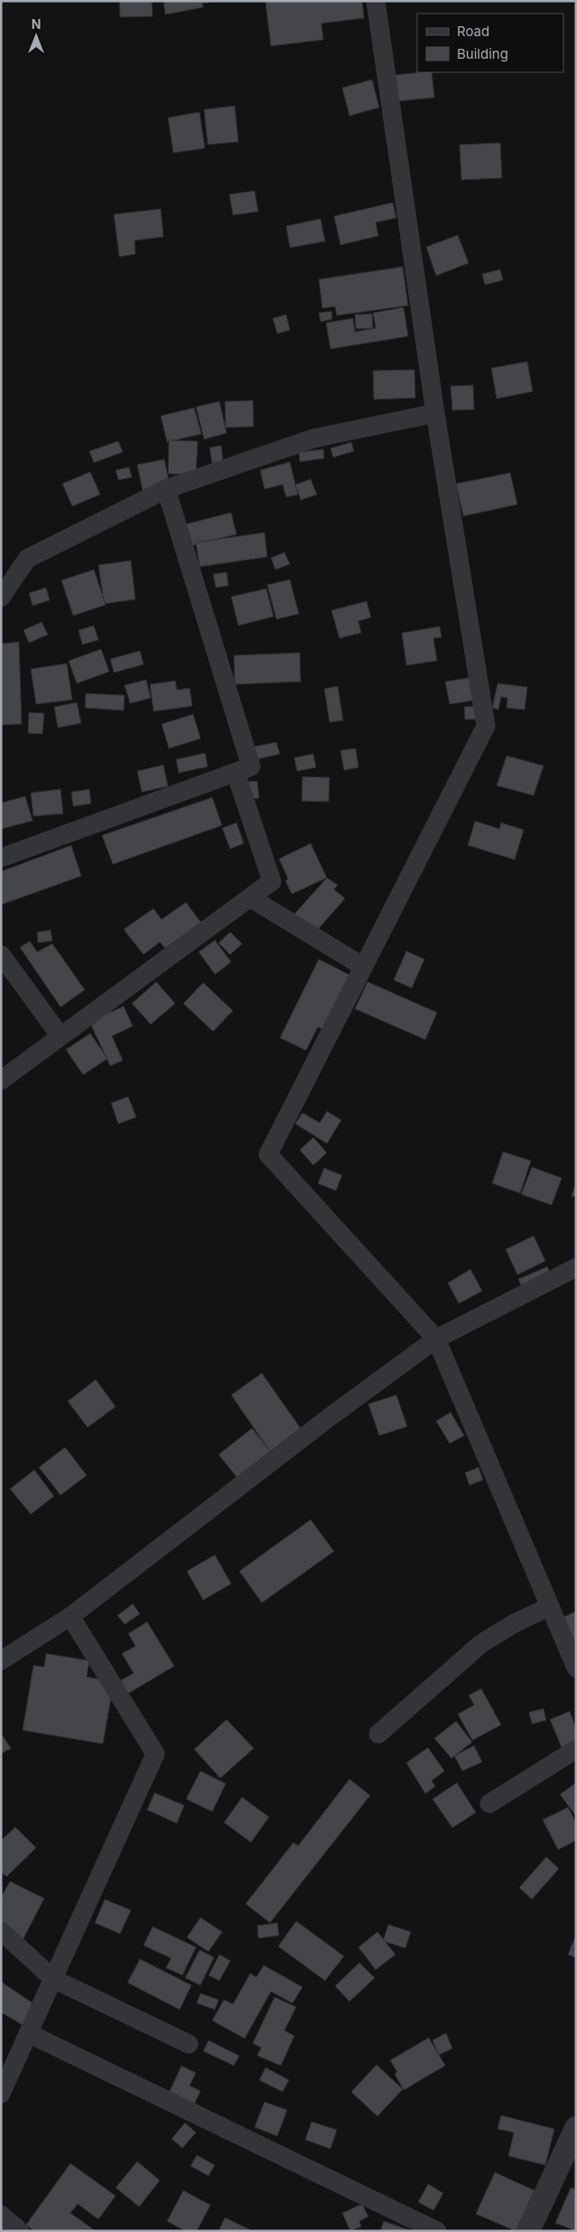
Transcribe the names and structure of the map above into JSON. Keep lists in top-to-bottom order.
{
  "legend": ["Road", "Building"],
  "north": "top"
}
